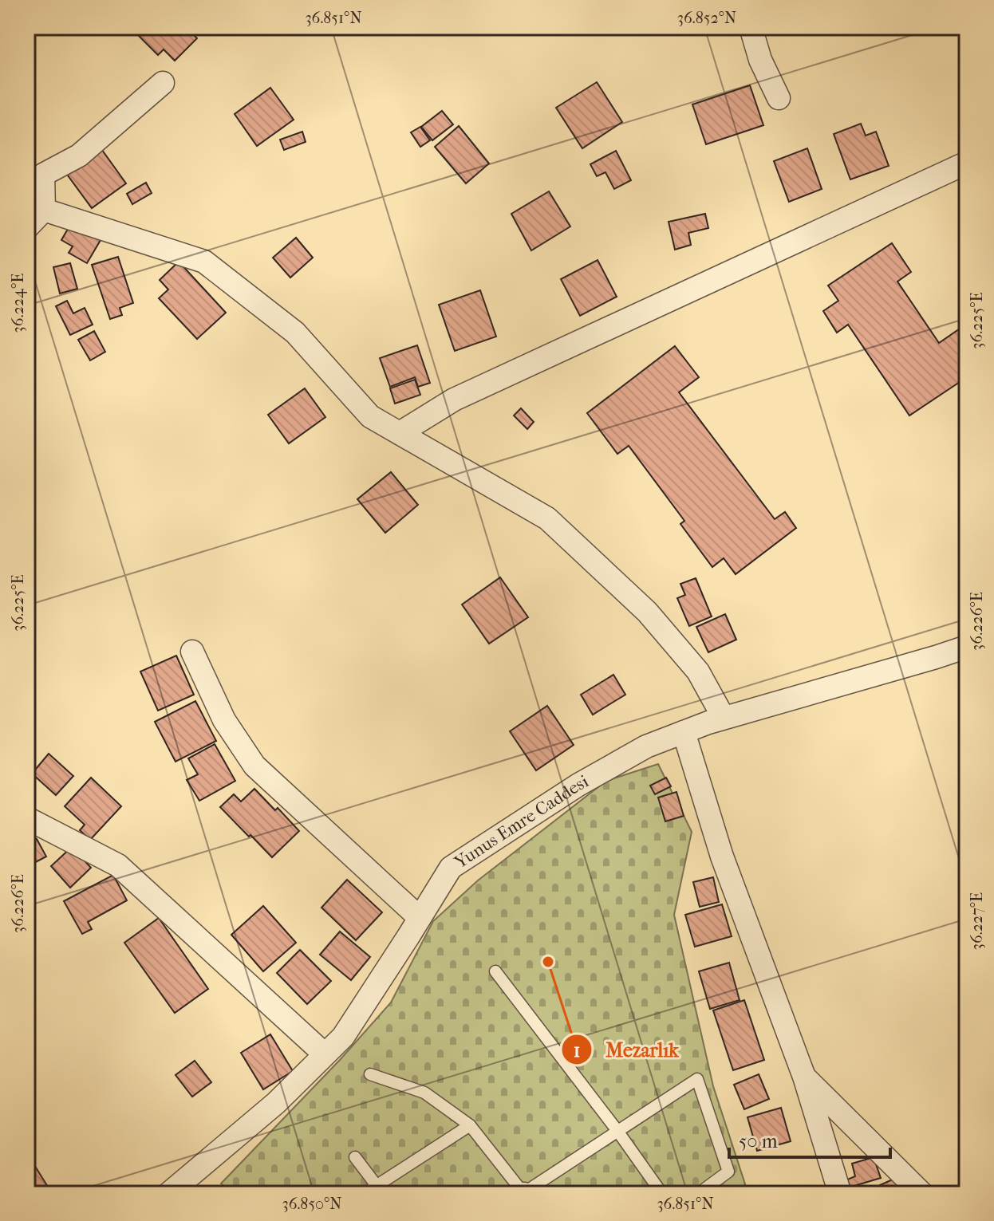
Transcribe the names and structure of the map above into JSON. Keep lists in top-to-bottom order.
{
  "streets": {
    "street": ["Yunus Emre Caddesi"]
  },
  "places": ["Mezarlık"],
  "scale_bar": "50 m",
  "coordinates": [
    "36.851°N",
    "36.852°N",
    "36.224°E",
    "36.225°E",
    "36.226°E",
    "36.227°E",
    "36.850°N"
  ]
}
